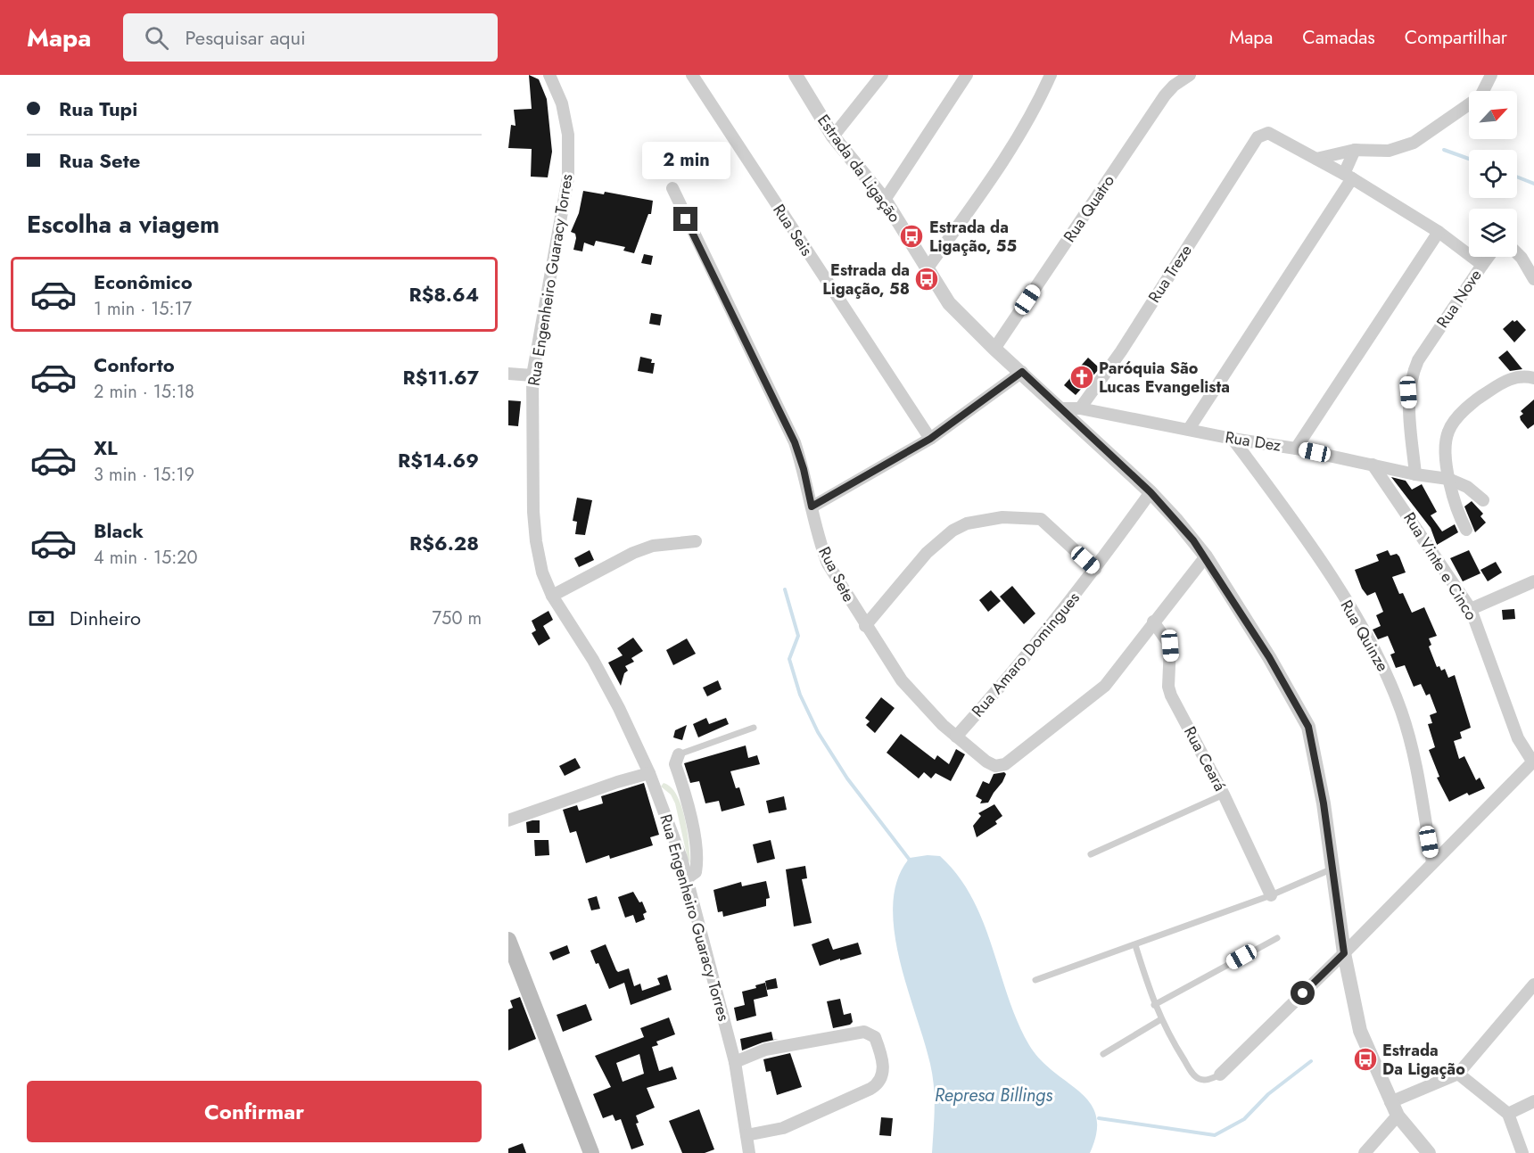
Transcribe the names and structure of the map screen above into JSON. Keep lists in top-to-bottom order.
{
  "streets": {
    "street": [
      "Estrada da Ligação",
      "Rua Quatro",
      "Rua Seis",
      "Rua Treze",
      "Rua Engenheiro Guaracy Torres",
      "Rua Nove",
      "Rua Dez",
      "Rua Vinte e Cinco",
      "Rua Sete",
      "Rua Quinze",
      "Rua Amaro Domingues",
      "Rua Ceará"
    ]
  },
  "crossings": [
    ["Estrada da Ligação", "Rua Quatro"],
    ["Estrada da Ligação", "Rua Amaro Domingues"],
    ["Rua Treze", "Rua Nove"],
    ["Rua Treze", "Rua Dez"],
    ["Rua Nove", "Rua Dez"],
    ["Rua Dez", "Rua Vinte e Cinco"],
    ["Rua Dez", "Rua Quinze"],
    ["Rua Sete", "Rua Amaro Domingues"],
    ["Rua Sete", "Rua Ceará"]
  ],
  "water": ["Represa Billings"],
  "places": {
    "bus stop": ["Estrada da Ligação, 55", "Estrada da Ligação, 58", "Estrada Da Ligação"],
    "church": ["Paróquia São Lucas Evangelista"]
  },
  "north": "top right",
  "page": {
    "header": "Mapa",
    "search": "Pesquisar aqui",
    "nav": ["Mapa", "Camadas", "Compartilhar"],
    "banner": ["Rua Tupi", "Rua Sete"],
    "bubble": "2 min",
    "heading": "Escolha a viagem",
    "list": [
      {
        "name": "Econômico",
        "note": "1 min · 15:17",
        "value": "R$8.64"
      },
      {
        "name": "Conforto",
        "note": "2 min · 15:18",
        "value": "R$11.67"
      },
      {
        "name": "XL",
        "note": "3 min · 15:19",
        "value": "R$14.69"
      },
      {
        "name": "Black",
        "note": "4 min · 15:20",
        "value": "R$6.28"
      }
    ],
    "pay": ["Dinheiro", "750 m"],
    "buttons": "Confirmar"
  }
}
